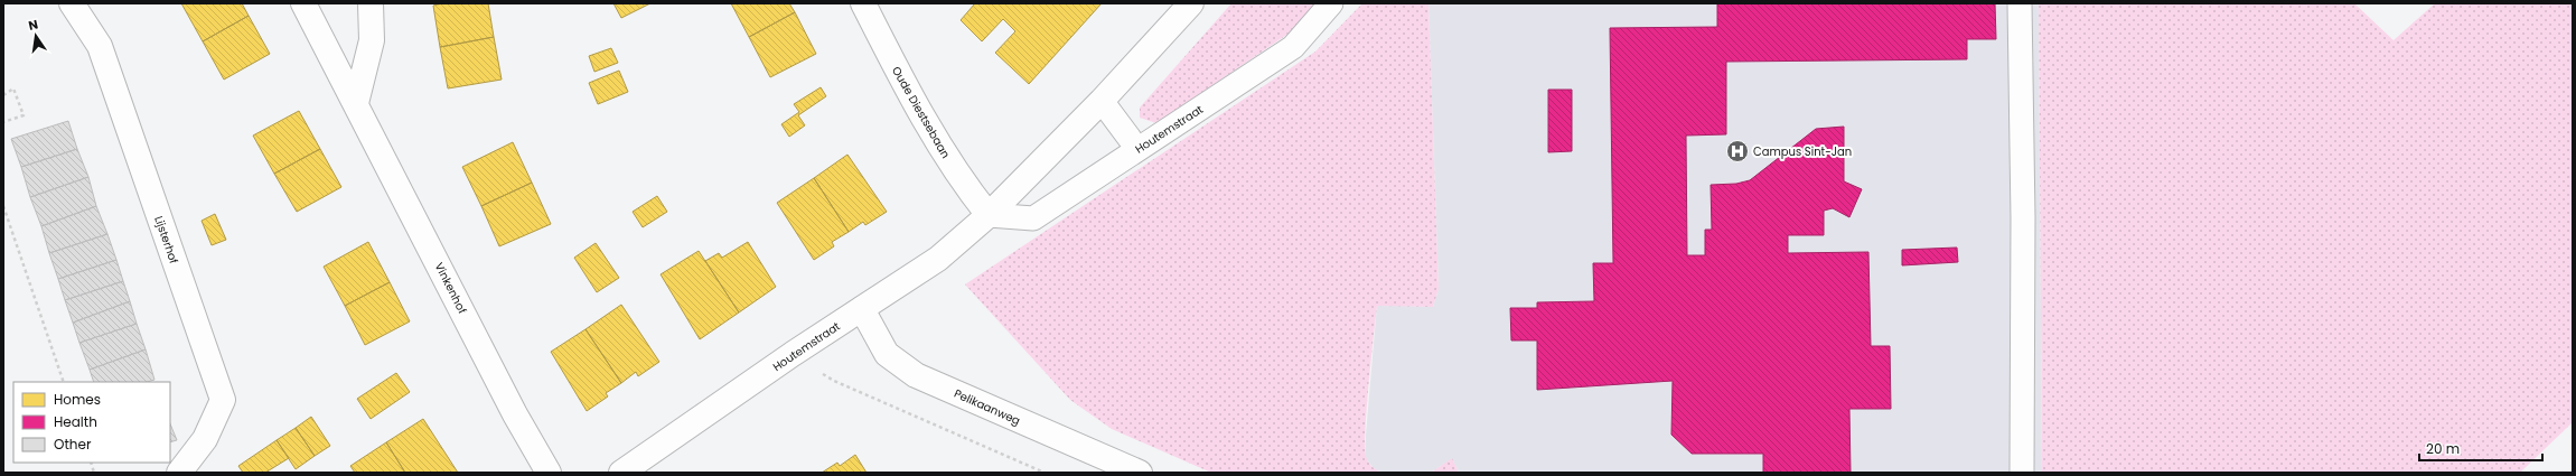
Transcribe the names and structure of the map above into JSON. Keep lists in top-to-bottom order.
{
  "streets": {
    "street": [
      "Oude Diestsebaan",
      "Houtemstraat",
      "Lijsterhof",
      "Vinkenhof",
      "Pelikaanweg"
    ]
  },
  "crossings": [
    ["Oude Diestsebaan", "Houtemstraat"],
    ["Houtemstraat", "Pelikaanweg"]
  ],
  "places": {
    "hospital": ["Campus Sint-Jan"]
  },
  "legend": ["Homes", "Health", "Other"],
  "scale_bar": "20 m",
  "north": "top"
}
